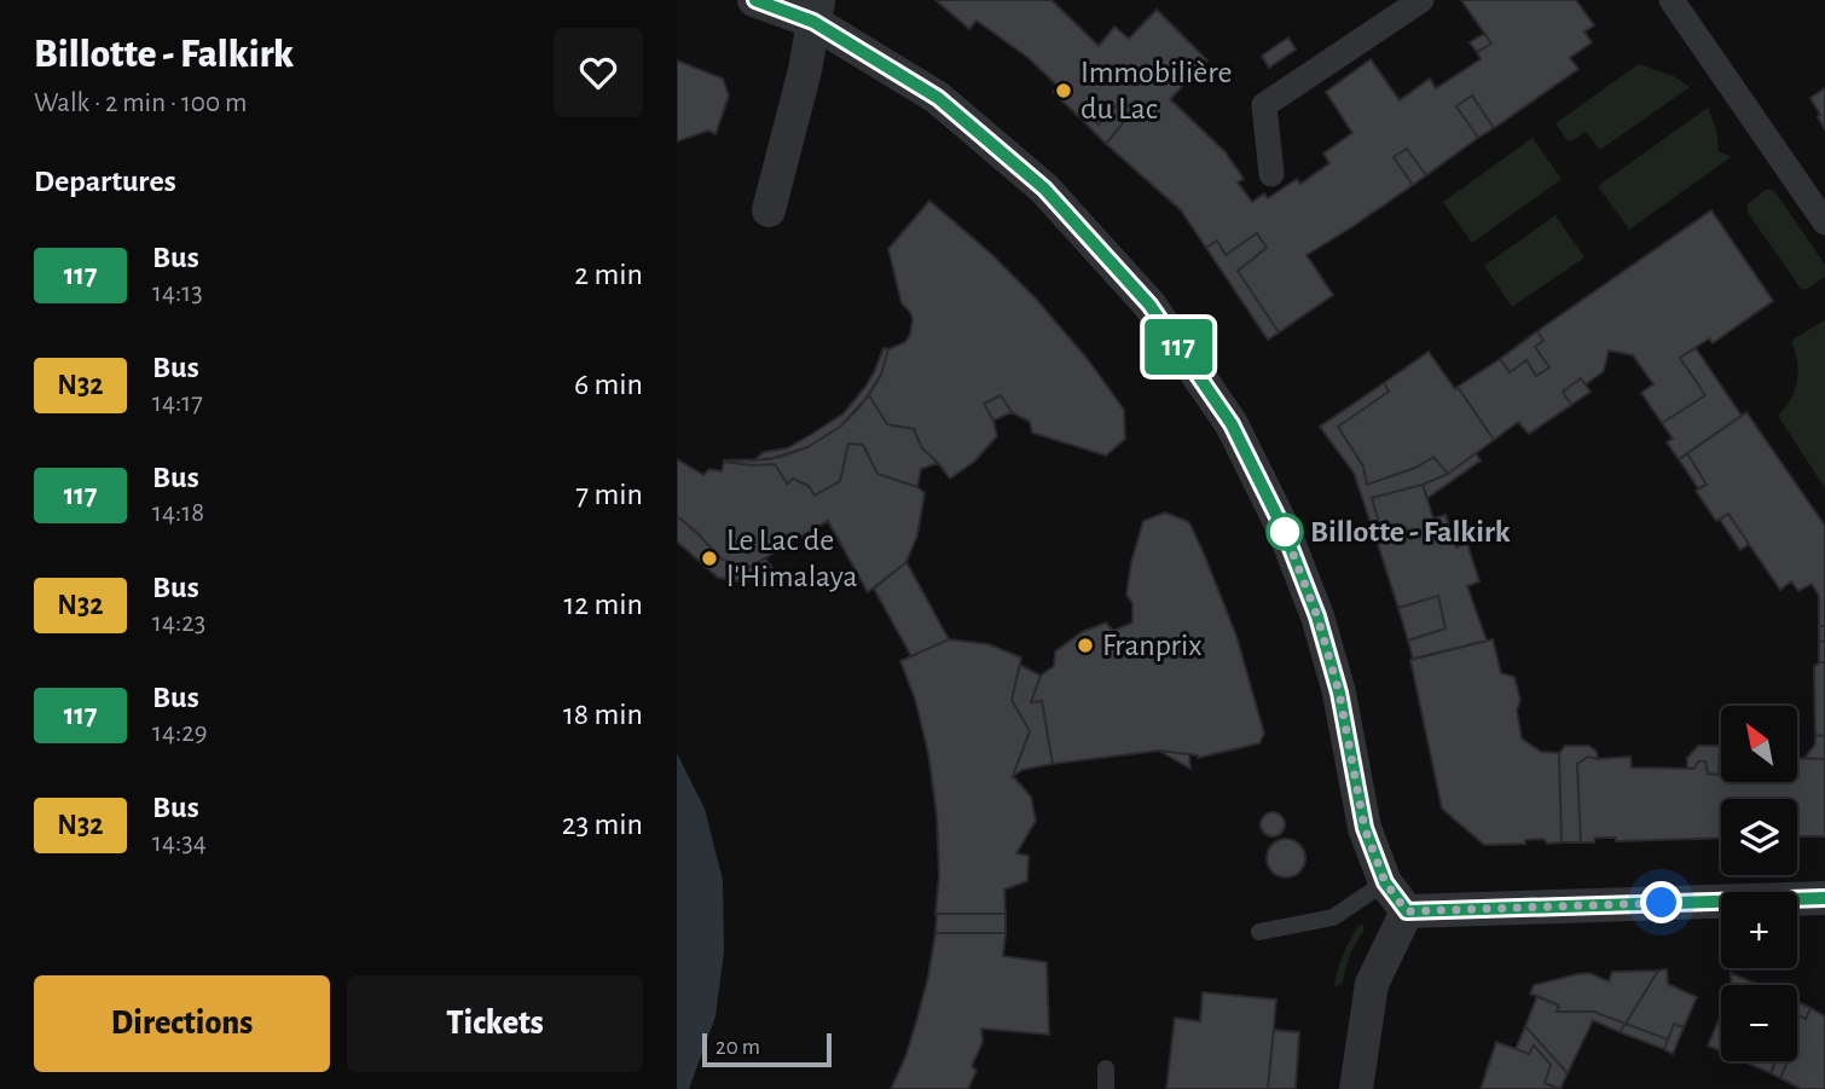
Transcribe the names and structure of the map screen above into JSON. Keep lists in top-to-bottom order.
{
  "places": [
    "Immobilière du Lac",
    "Billotte - Falkirk",
    "Le Lac de l'Himalaya",
    "Franprix"
  ],
  "lines": ["bus line 117"],
  "scale_bar": "20 m",
  "north": "top left",
  "page": {
    "heading": [
      ["Billotte - Falkirk", "Walk · 2 min · 100 m"],
      "Departures"
    ],
    "on_map": "117",
    "list": [
      {
        "mark": "117",
        "name": "Bus",
        "note": "14:13",
        "value": "2 min"
      },
      {
        "mark": "N32",
        "name": "Bus",
        "note": "14:17",
        "value": "6 min"
      },
      {
        "mark": "117",
        "name": "Bus",
        "note": "14:18",
        "value": "7 min"
      },
      {
        "mark": "N32",
        "name": "Bus",
        "note": "14:23",
        "value": "12 min"
      },
      {
        "mark": "117",
        "name": "Bus",
        "note": "14:29",
        "value": "18 min"
      },
      {
        "mark": "N32",
        "name": "Bus",
        "note": "14:34",
        "value": "23 min"
      }
    ],
    "map_buttons": ["+", "−"],
    "buttons": ["Directions", "Tickets"],
    "scale": "20 m"
  }
}
